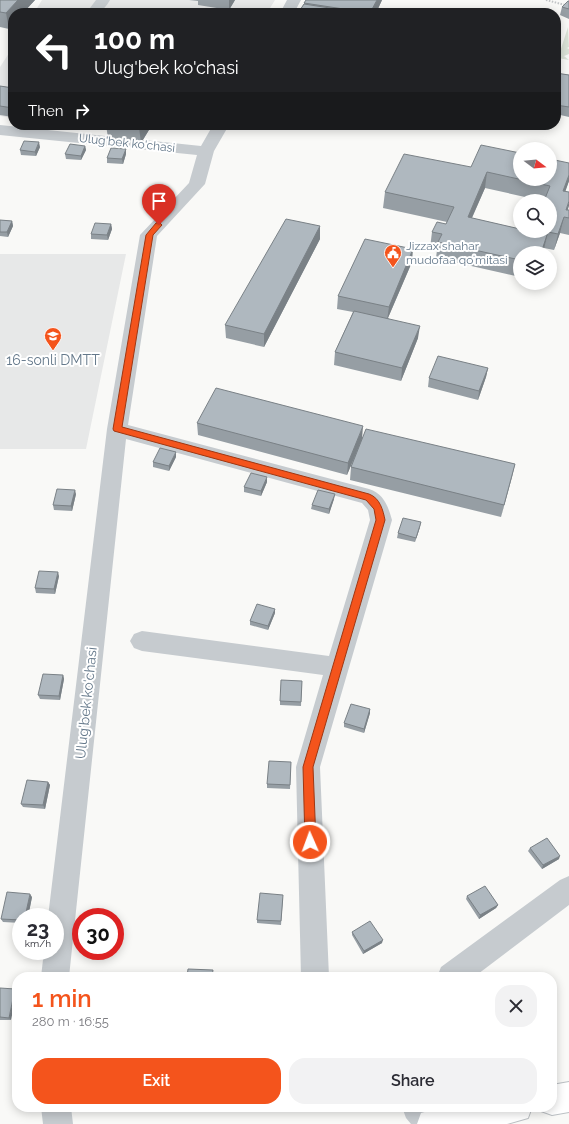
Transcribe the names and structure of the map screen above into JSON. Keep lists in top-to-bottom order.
{
  "streets": {
    "street": ["Ulug'bek ko'chasi"]
  },
  "places": {
    "public building": ["Jizzax shahar mudofaa qoʻmitasi"],
    "school or university": ["16-sonli DMTT"]
  },
  "north": "right",
  "page": {
    "turn": ["100 m", "Ulug'bek ko'chasi"],
    "then": "Then",
    "speed": "23 km/h",
    "limit": "30",
    "heading": ["1 min", "280 m · 16:55"],
    "buttons": ["Exit", "Share"]
  }
}
